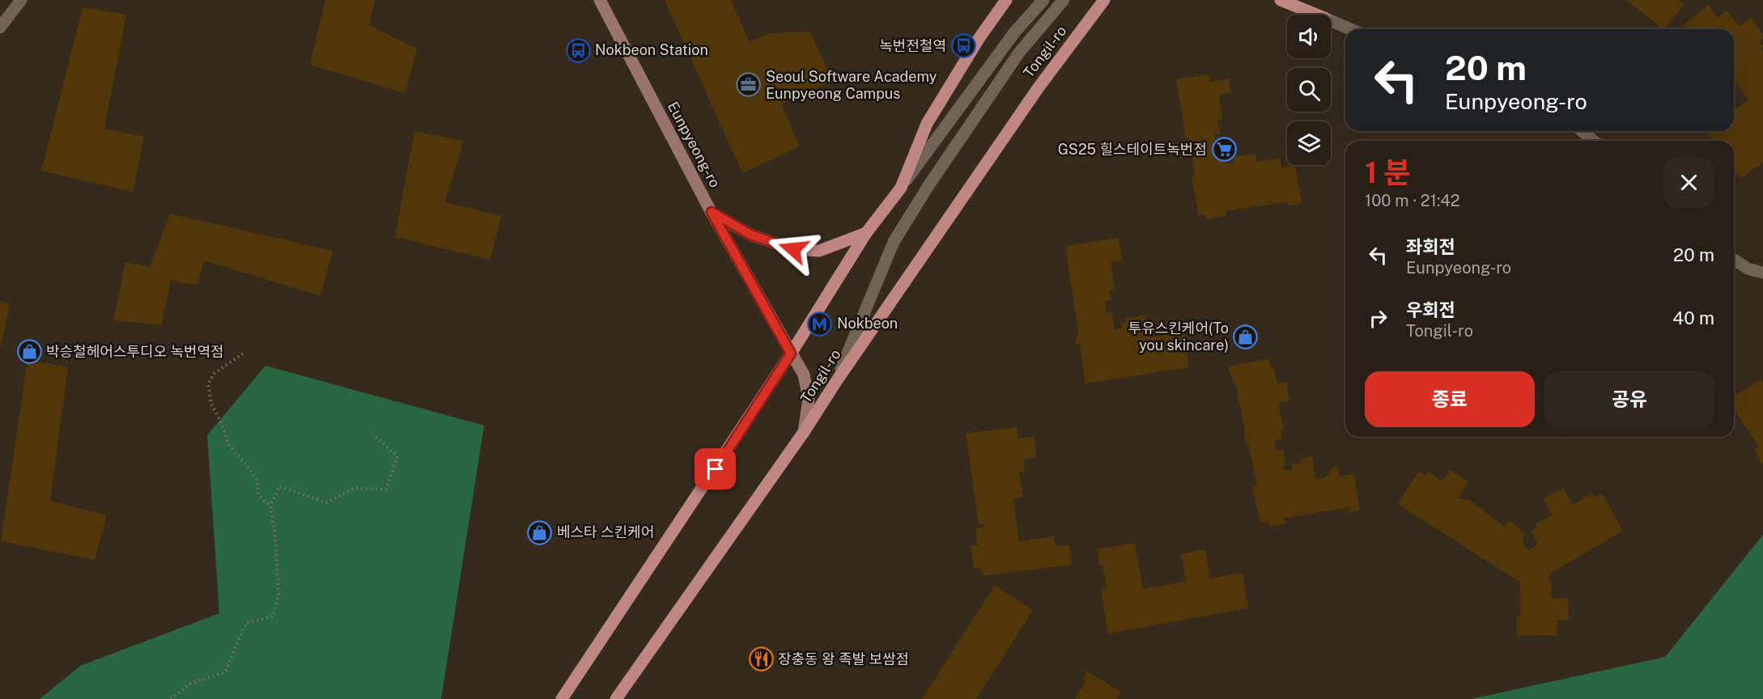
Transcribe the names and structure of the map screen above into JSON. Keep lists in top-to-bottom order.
{
  "streets": {
    "main road": ["Tongil-ro", "Eunpyeong-ro"]
  },
  "crossings": [
    ["Tongil-ro", "Eunpyeong-ro"]
  ],
  "places": {
    "bus stop": ["녹번전철역", "Nokbeon Station"],
    "office": ["Seoul Software Academy Eunpyeong Campus"],
    "supermarket": ["GS25 힐스테이트녹번점"],
    "metro station": ["Nokbeon"],
    "shop": ["투유스킨케어(To you skincare)", "박승철헤어스투디오 녹번역점", "베스타 스킨케어"],
    "restaurant": ["장충동 왕 족발 보쌈점"]
  },
  "page": {
    "turn": ["20 m", "Eunpyeong-ro"],
    "heading": ["1 분", "100 m · 21:42"],
    "list": [
      {
        "name": "좌회전",
        "note": "Eunpyeong-ro",
        "value": "20 m"
      },
      {
        "name": "우회전",
        "note": "Tongil-ro",
        "value": "40 m"
      }
    ],
    "buttons": ["종료", "공유"]
  }
}
